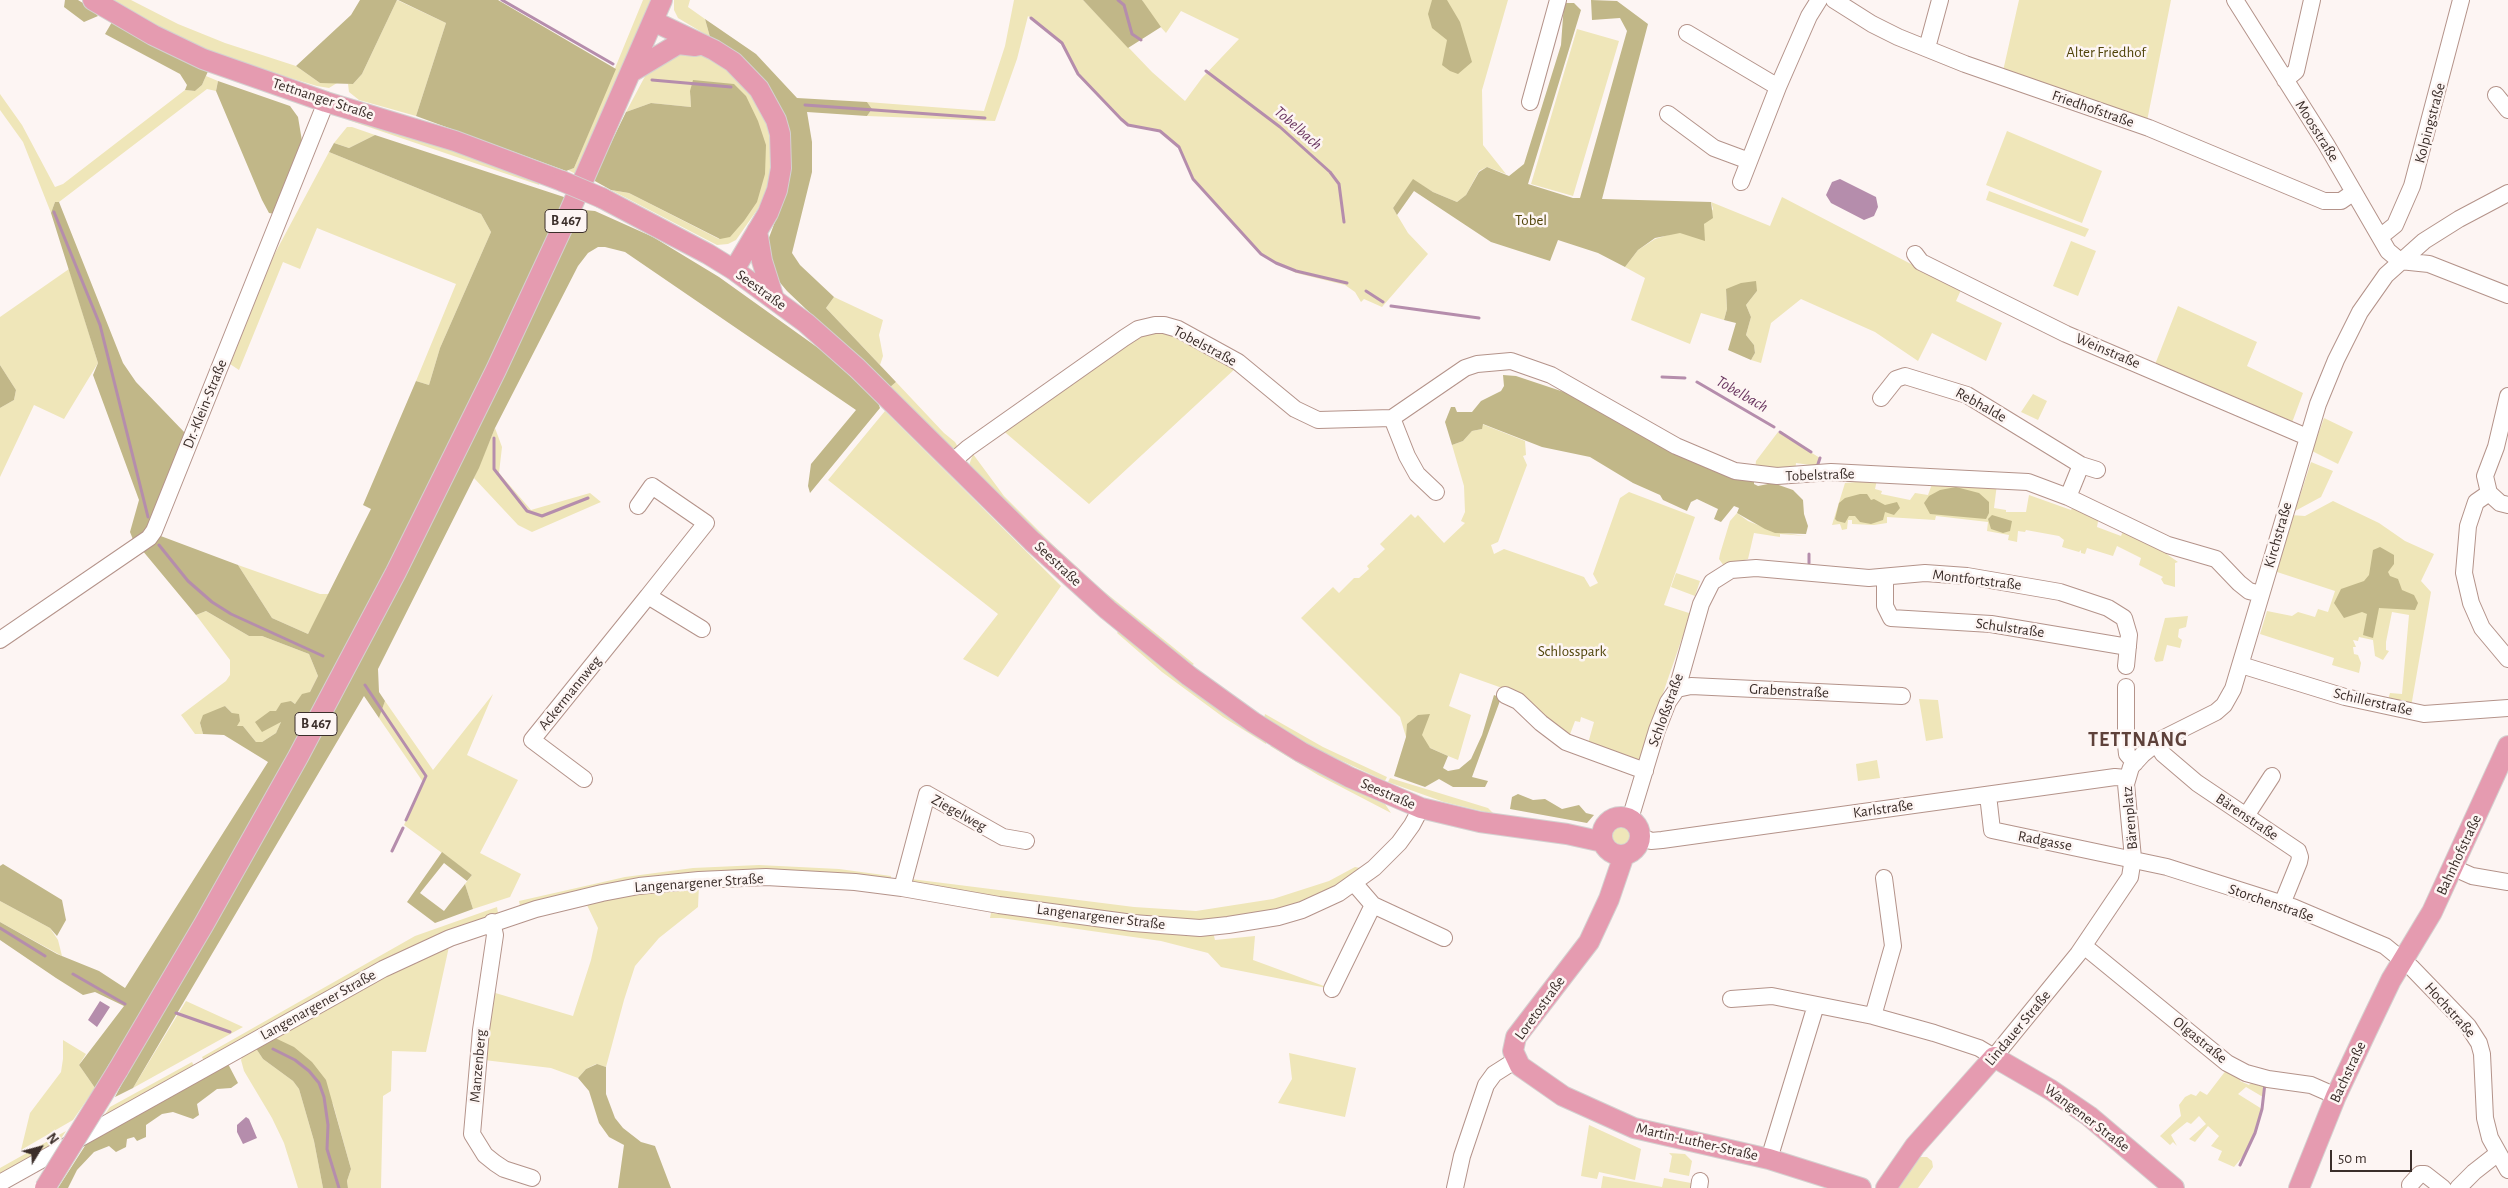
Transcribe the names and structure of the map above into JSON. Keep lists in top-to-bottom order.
{
  "streets": {
    "main road": [
      "Tettnanger Straße",
      "B 467",
      "Seestraße",
      "Bahnhofstraße",
      "Loretostraße",
      "Lindauer Straße",
      "Bachstraße",
      "Wangener Straße",
      "Martin-Luther-Straße"
    ],
    "street": [
      "Friedhofstraße",
      "Kolpingstraße",
      "Moosstraße",
      "Tobelstraße",
      "Weinstraße",
      "Dr.-Klein-Straße",
      "Rebhalde",
      "Kirchstraße",
      "Montfortstraße",
      "Schulstraße",
      "Grabenstraße",
      "Ackermannweg",
      "Schillerstraße",
      "Schloßstraße",
      "Karlstraße",
      "Ziegelweg",
      "Bärenstraße",
      "Bärenplatz",
      "Radgasse",
      "Langenargener Straße",
      "Storchenstraße",
      "Hochstraße",
      "Olgastraße",
      "Manzenberg"
    ]
  },
  "crossings": [
    ["Tettnanger Straße", "Seestraße"],
    ["Tettnanger Straße", "Dr.-Klein-Straße"],
    ["Friedhofstraße", "Moosstraße"],
    ["Kolpingstraße", "Moosstraße"],
    ["Moosstraße", "Kirchstraße"],
    ["Seestraße", "Tobelstraße"],
    ["Seestraße", "Schloßstraße"],
    ["Seestraße", "Langenargener Straße"],
    ["Seestraße", "Loretostraße"],
    ["Tobelstraße", "Rebhalde"],
    ["Tobelstraße", "Kirchstraße"],
    ["Weinstraße", "Kirchstraße"],
    ["Kirchstraße", "Schillerstraße"],
    ["Kirchstraße", "Karlstraße"],
    ["Kirchstraße", "Bärenstraße"],
    ["Kirchstraße", "Bärenplatz"],
    ["Montfortstraße", "Schulstraße"],
    ["Montfortstraße", "Schloßstraße"],
    ["Grabenstraße", "Schloßstraße"],
    ["Karlstraße", "Bärenplatz"],
    ["Karlstraße", "Radgasse"],
    ["Ziegelweg", "Langenargener Straße"],
    ["Bärenstraße", "Storchenstraße"],
    ["Bärenplatz", "Radgasse"],
    ["Bärenplatz", "Storchenstraße"],
    ["Bärenplatz", "Lindauer Straße"],
    ["Radgasse", "Storchenstraße"],
    ["Radgasse", "Lindauer Straße"],
    ["Bahnhofstraße", "Storchenstraße"],
    ["Bahnhofstraße", "Hochstraße"],
    ["Bahnhofstraße", "Bachstraße"],
    ["Langenargener Straße", "Manzenberg"],
    ["Storchenstraße", "Hochstraße"],
    ["Storchenstraße", "Lindauer Straße"],
    ["Storchenstraße", "Bachstraße"],
    ["Loretostraße", "Martin-Luther-Straße"],
    ["Hochstraße", "Bachstraße"],
    ["Lindauer Straße", "Olgastraße"],
    ["Lindauer Straße", "Wangener Straße"],
    ["Olgastraße", "Bachstraße"]
  ],
  "districts": ["TETTNANG"],
  "water": ["Tobelbach"],
  "parks": ["Alter Friedhof", "Tobel", "Schlosspark"],
  "scale_bar": "50 m",
  "north": "top right"
}
